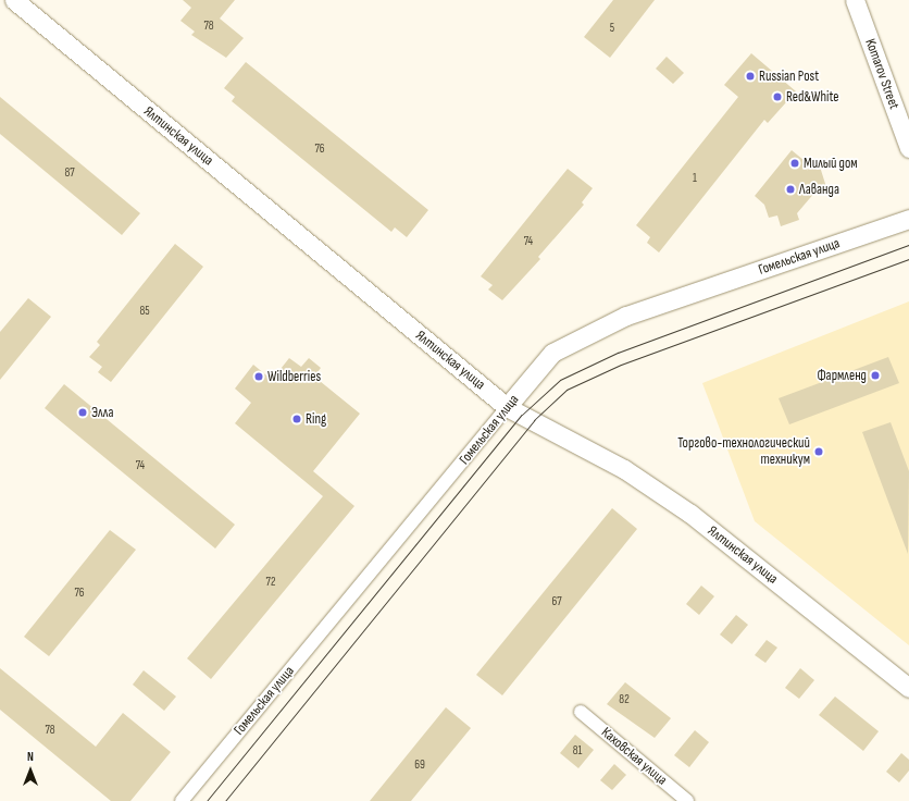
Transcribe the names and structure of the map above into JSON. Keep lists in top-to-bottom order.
{
  "streets": {
    "main road": ["Komarov Street", "Ялтинская улица", "Гомельская улица"],
    "street": ["Каховская улица"]
  },
  "crossings": [
    ["Ялтинская улица", "Гомельская улица"]
  ],
  "places": [
    "Russian Post",
    "Red&White",
    "Милый дом",
    "Лаванда",
    "Фармленд",
    "Wildberries",
    "Элла",
    "Ring",
    "Торгово-технологический техникум"
  ],
  "house_numbers": [
    "78",
    "5",
    "76",
    "87",
    "1",
    "74",
    "85",
    "74",
    "72",
    "76",
    "67",
    "82",
    "78",
    "81",
    "69"
  ],
  "north": "top"
}
